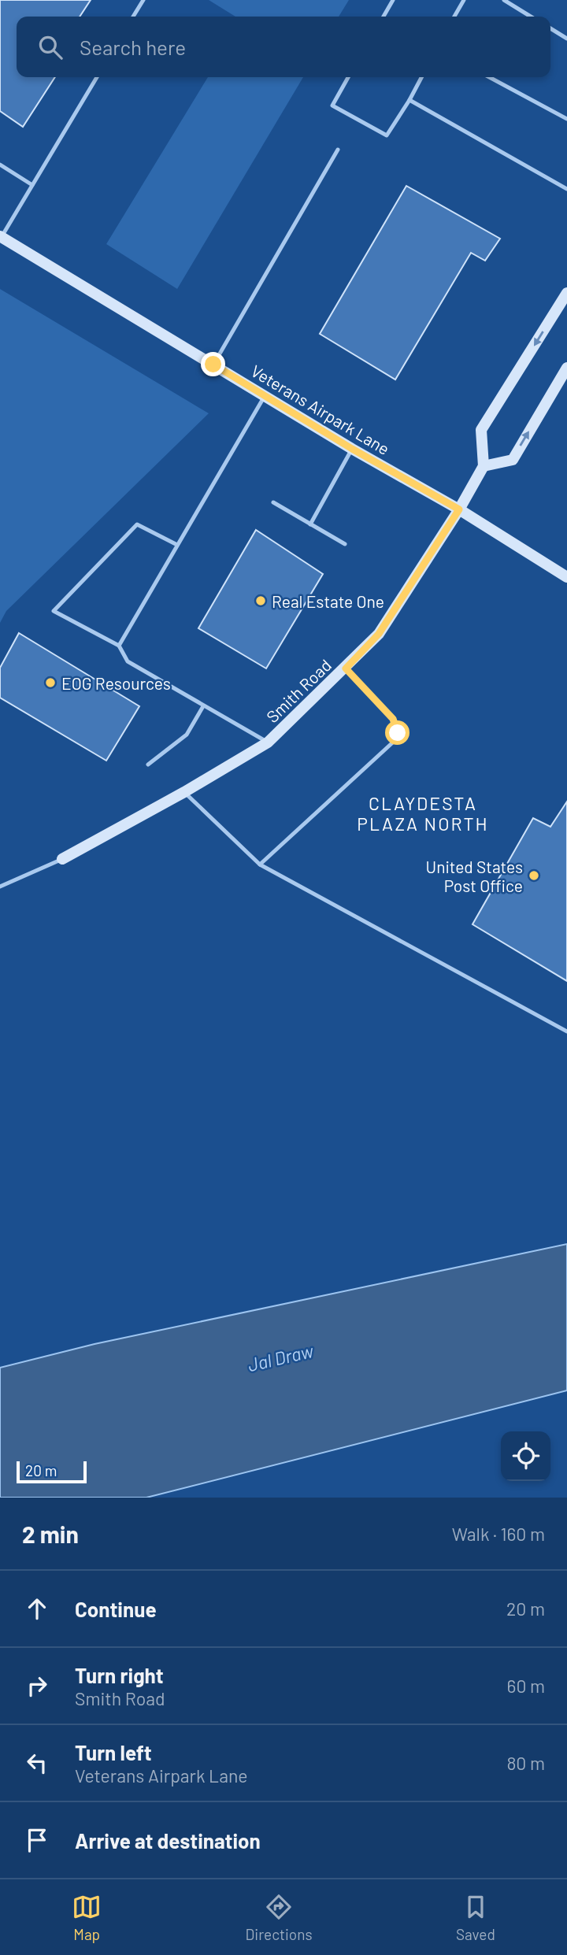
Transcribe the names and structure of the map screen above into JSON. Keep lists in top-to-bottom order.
{
  "streets": {
    "street": ["Veterans Airpark Lane", "Smith Road"]
  },
  "crossings": [
    ["Veterans Airpark Lane", "Smith Road"]
  ],
  "districts": ["CLAYDESTA PLAZA NORTH"],
  "water": ["Jal Draw"],
  "places": ["Real Estate One", "EOG Resources", "United States Post Office"],
  "scale_bar": "20 m",
  "page": {
    "search": "Search here",
    "scale": "20 m",
    "heading": ["2 min", "Walk · 160 m"],
    "list": [
      ["Continue", "20 m"],
      ["Turn right", "Smith Road", "60 m"],
      ["Turn left", "Veterans Airpark Lane", "80 m"],
      "Arrive at destination"
    ],
    "nav": ["Map", "Directions", "Saved"]
  }
}
